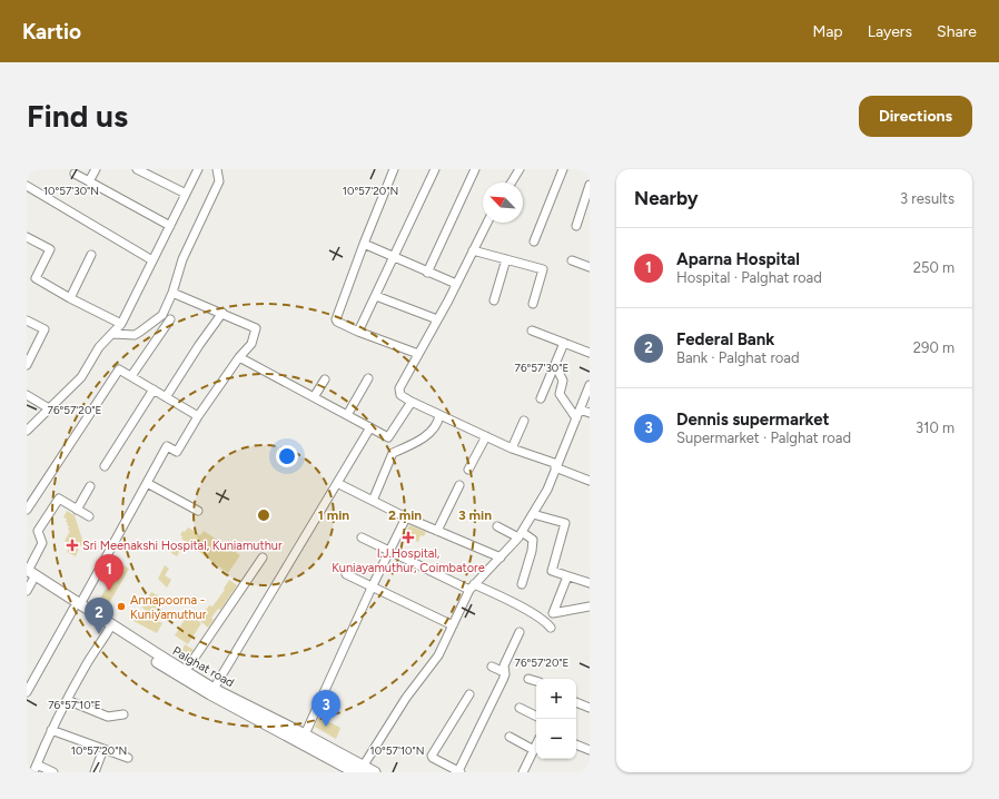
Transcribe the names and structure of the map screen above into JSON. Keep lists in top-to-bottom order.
{
  "streets": {
    "main road": ["Palghat road"]
  },
  "places": {
    "health": ["I.J.Hospital, Kuniayamuthur, Coimbatore", "Sri Meenakshi Hospital, Kuniamuthur"],
    "other": ["Annapoorna - Kuniyamuthur"]
  },
  "north": "top left",
  "page": {
    "header": "Kartio",
    "nav": ["Map", "Layers", "Share"],
    "buttons": "Directions",
    "title": "Find us",
    "heading": ["Nearby", "3 results"],
    "list": [
      {
        "mark": "1",
        "name": "Aparna Hospital",
        "note": "Hospital · Palghat road",
        "value": "250 m"
      },
      {
        "mark": "2",
        "name": "Federal Bank",
        "note": "Bank · Palghat road",
        "value": "290 m"
      },
      {
        "mark": "3",
        "name": "Dennis supermarket",
        "note": "Supermarket · Palghat road",
        "value": "310 m"
      }
    ],
    "pins": ["1", "2", "3"],
    "map_buttons": ["+", "−"]
  },
  "coordinates": [
    "10°57'30\"N",
    "10°57'20\"N",
    "76°57'30\"E",
    "76°57'20\"E",
    "76°57'10\"E",
    "10°57'10\"N"
  ],
  "rings": ["1 min", "2 min", "3 min"]
}
